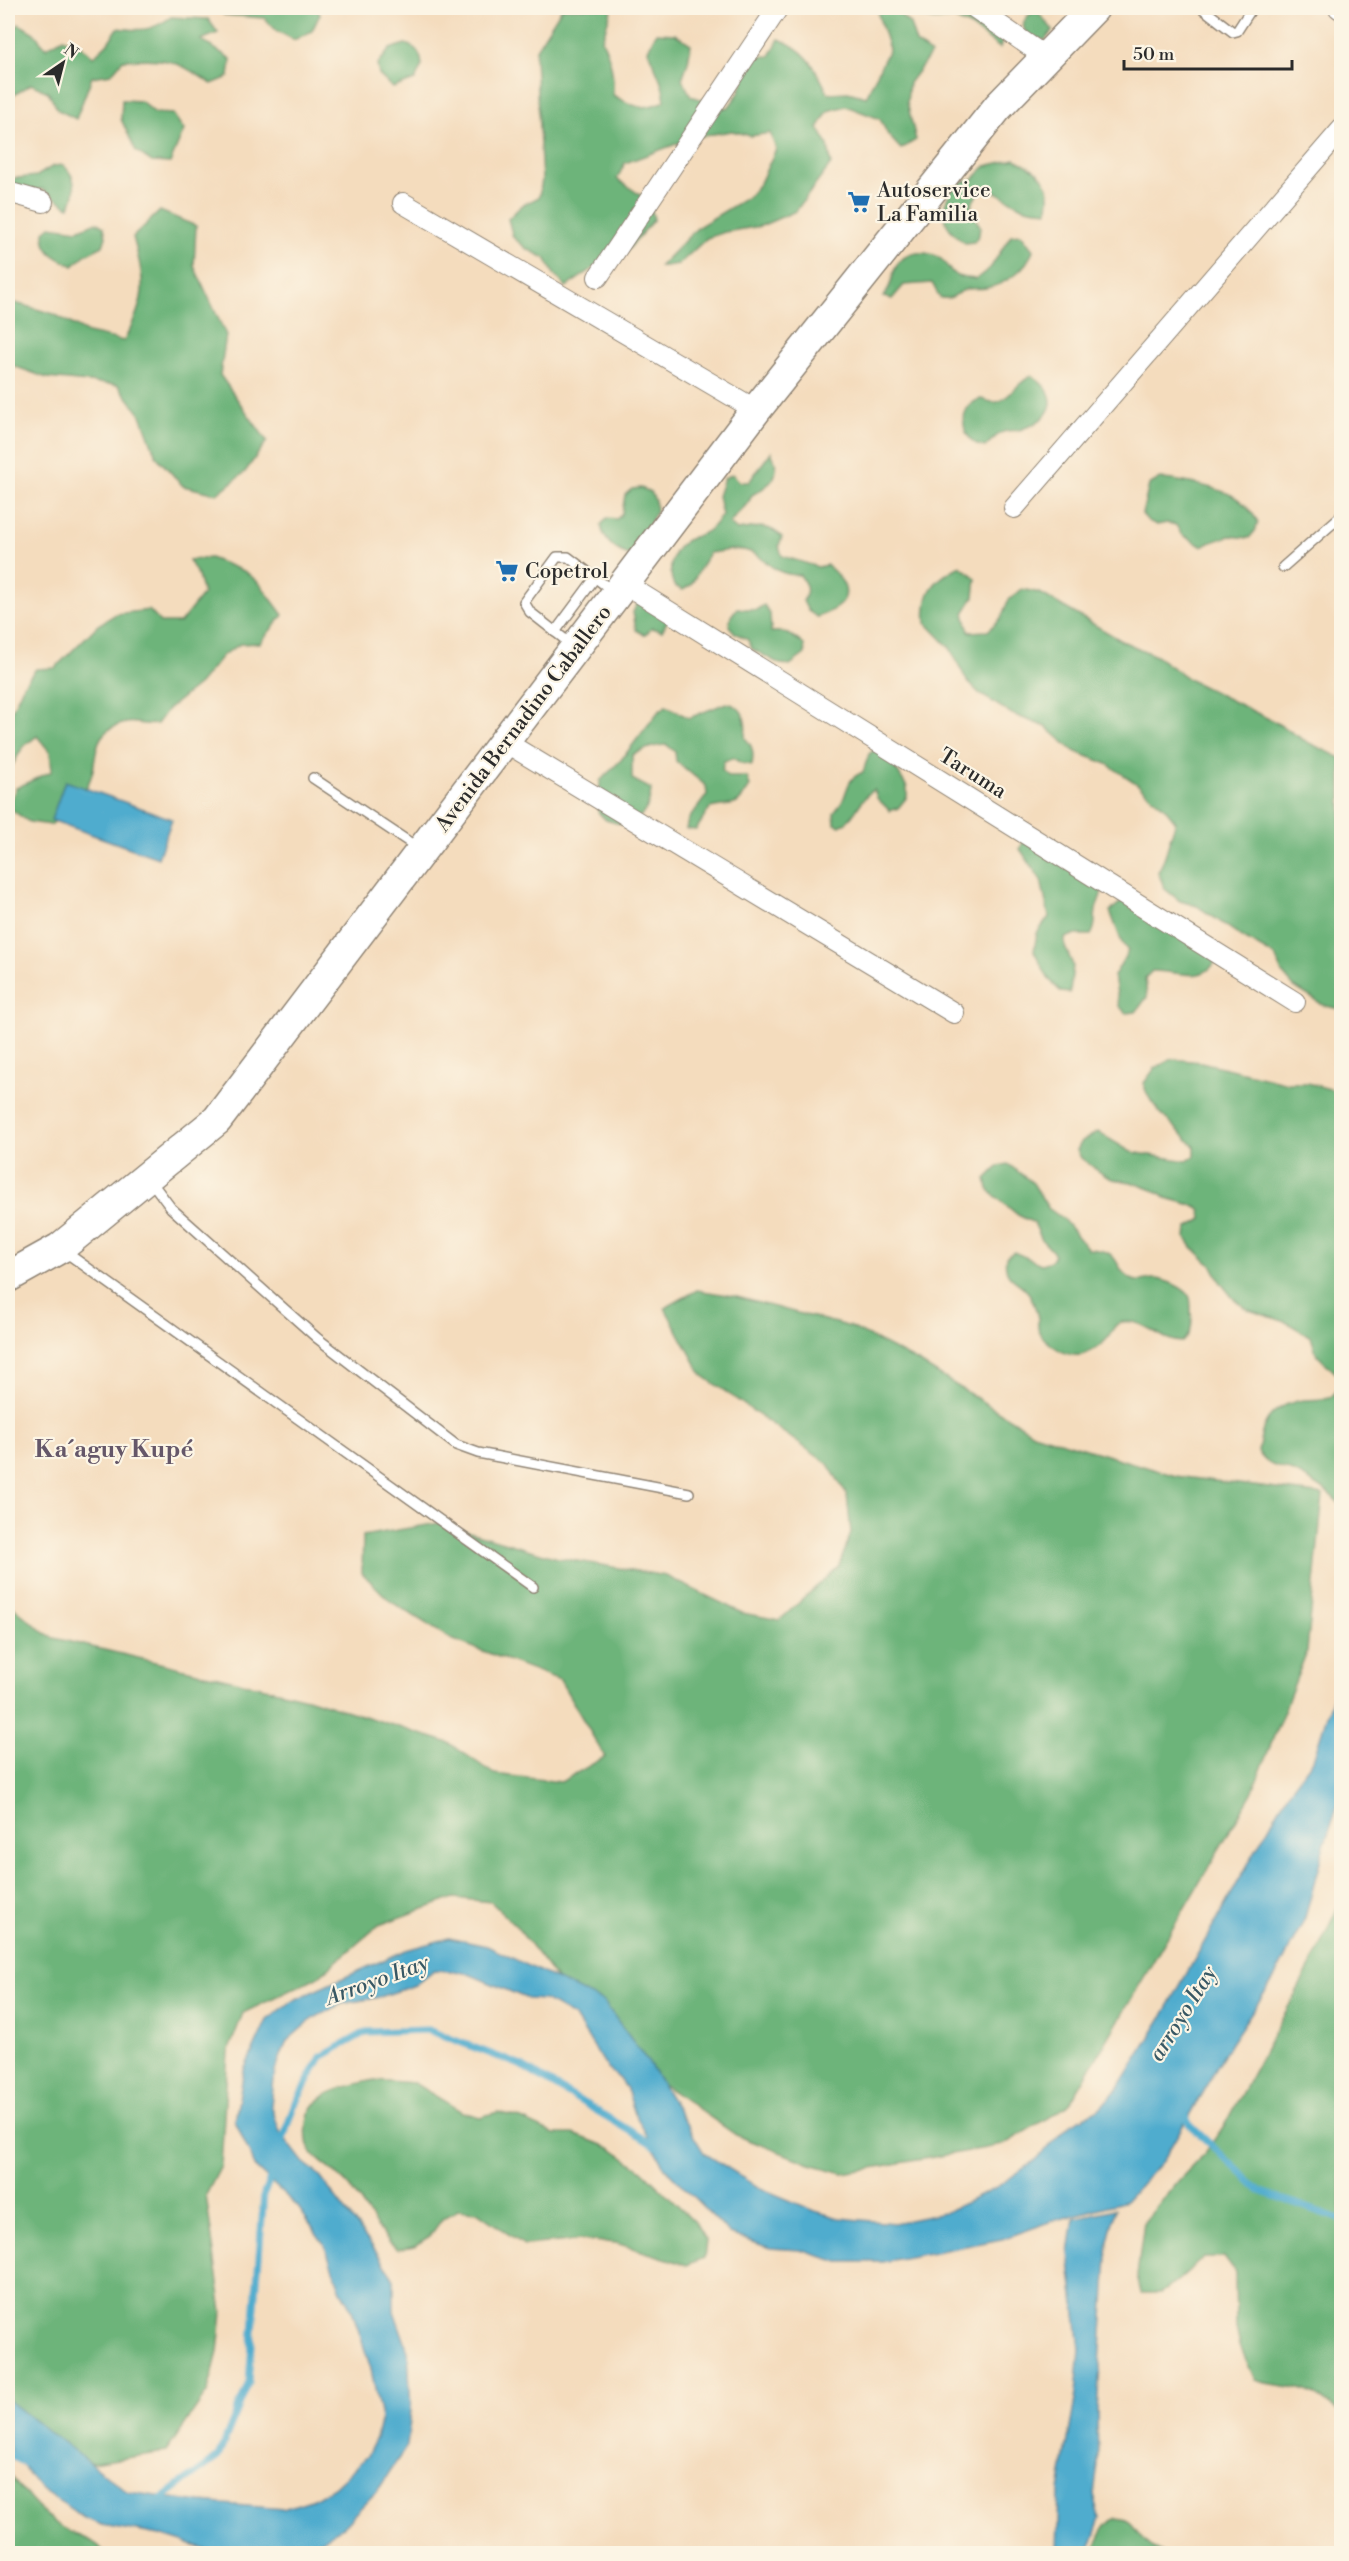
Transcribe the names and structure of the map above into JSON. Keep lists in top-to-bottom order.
{
  "streets": {
    "main road": ["Avenida Bernadino Caballero"],
    "street": ["Taruma"]
  },
  "crossings": [
    ["Avenida Bernadino Caballero", "Taruma"]
  ],
  "districts": ["Ka´aguy Kupé"],
  "water": ["Arroyo Itay", "arroyo Itay"],
  "places": {
    "supermarket": ["Autoservice La Familia", "Copetrol"]
  },
  "scale_bar": "50 m",
  "north": "top right"
}
